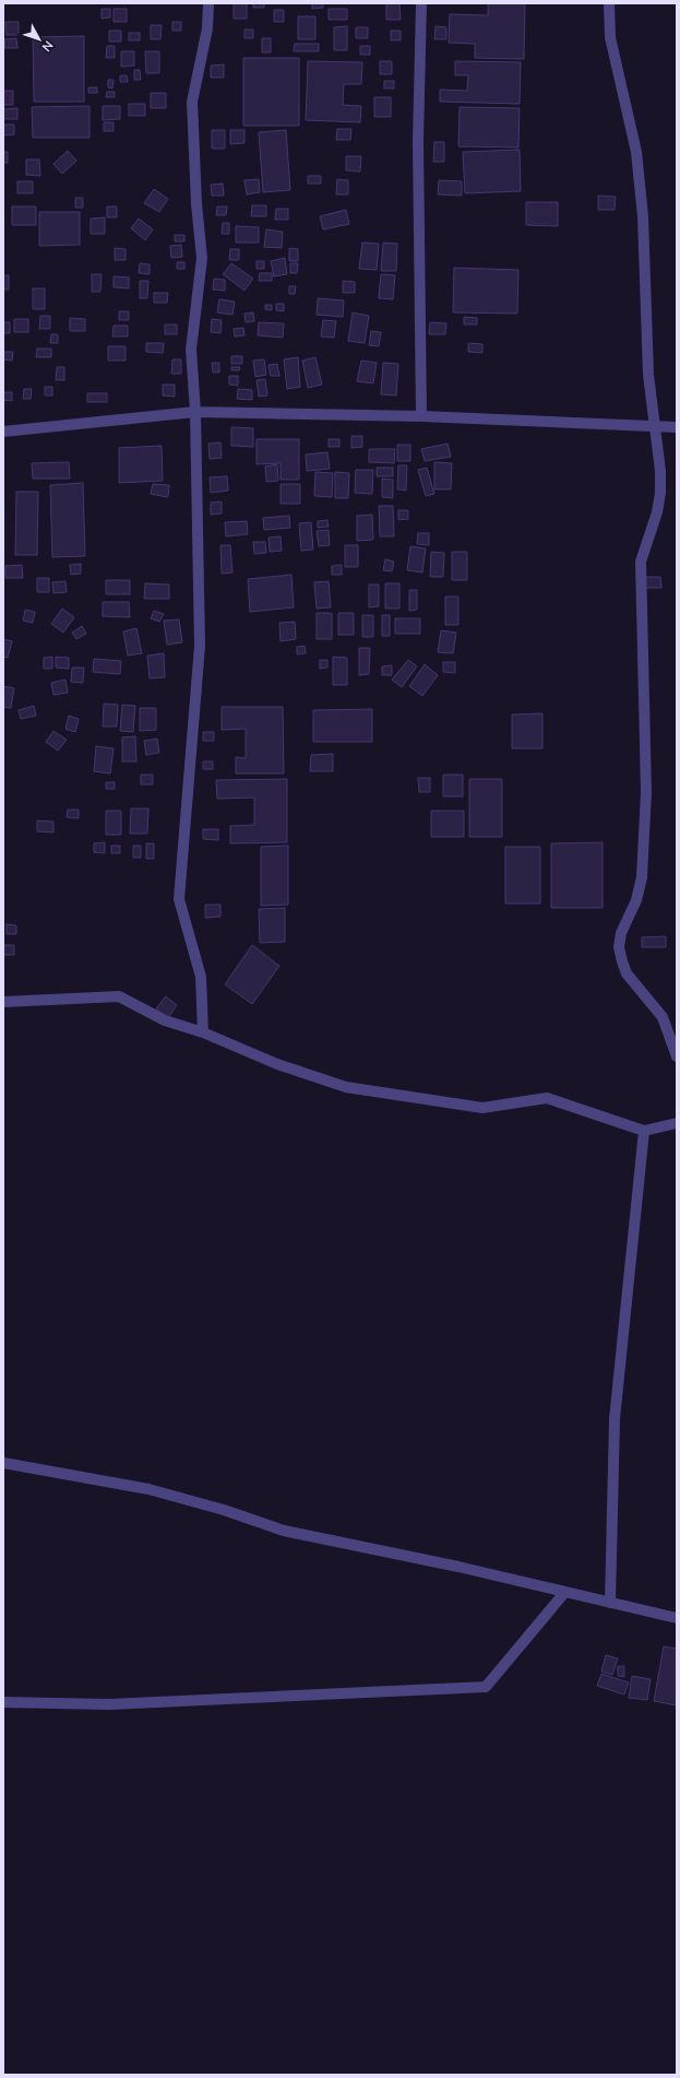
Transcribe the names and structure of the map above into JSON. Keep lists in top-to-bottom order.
{
  "north": "bottom right"
}
